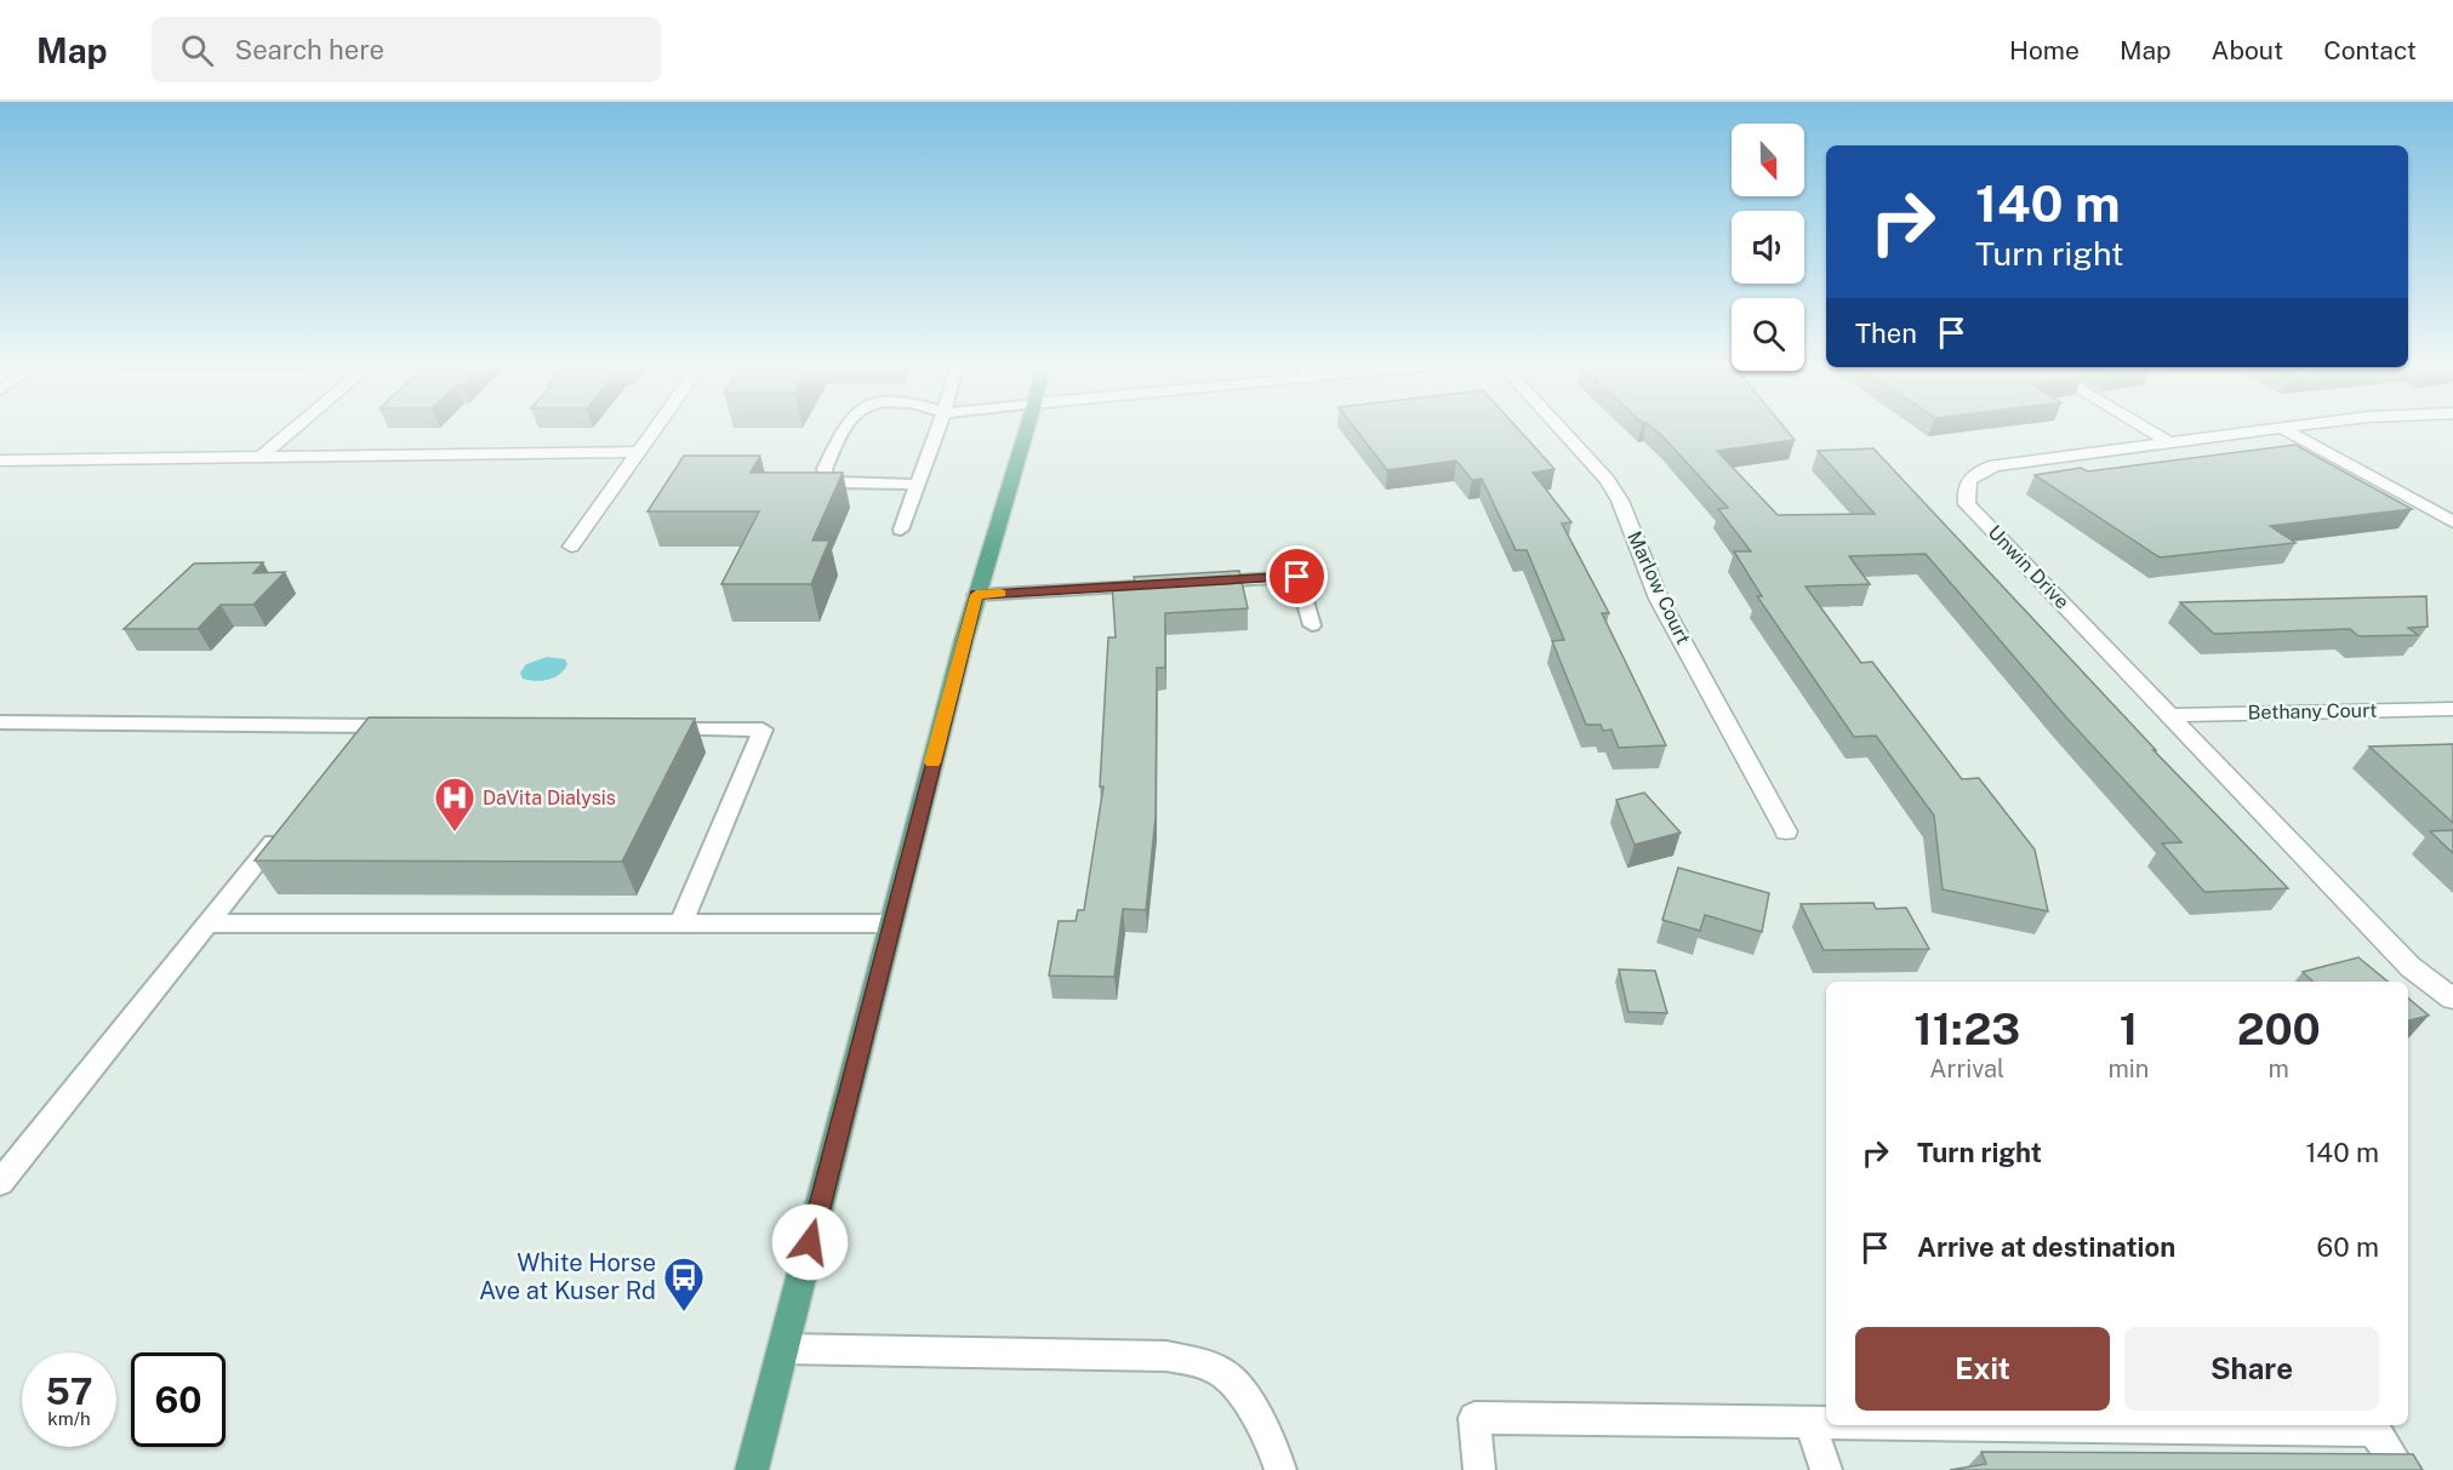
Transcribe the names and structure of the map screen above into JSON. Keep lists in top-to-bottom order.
{
  "streets": {
    "street": ["Unwin Drive", "Marlow Court", "Bethany Court"]
  },
  "crossings": [
    ["Unwin Drive", "Bethany Court"]
  ],
  "places": {
    "hospital": ["DaVita Dialysis"],
    "bus stop": ["White Horse Ave at Kuser Rd"]
  },
  "north": "bottom",
  "page": {
    "header": "Map",
    "search": "Search here",
    "nav": [
      "Home",
      "Map",
      "About",
      "Contact"
    ],
    "turn": ["140 m", "Turn right"],
    "then": "Then",
    "eta": [
      "11:23",
      "Arrival",
      "1",
      "min",
      "200",
      "m"
    ],
    "list": [
      {
        "name": "Turn right",
        "value": "140 m"
      },
      {
        "name": "Arrive at destination",
        "value": "60 m"
      }
    ],
    "buttons": ["Exit", "Share"],
    "speed": "57 km/h",
    "limit": "60"
  }
}
